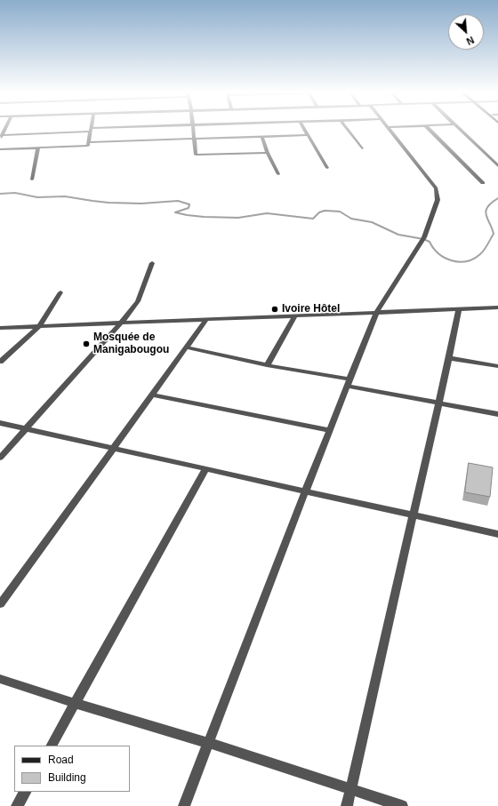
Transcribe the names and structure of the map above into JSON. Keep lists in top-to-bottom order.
{
  "places": ["Ivoire Hôtel", "Mosquée de Manigabougou"],
  "legend": ["Road", "Building"],
  "north": "bottom right"
}
